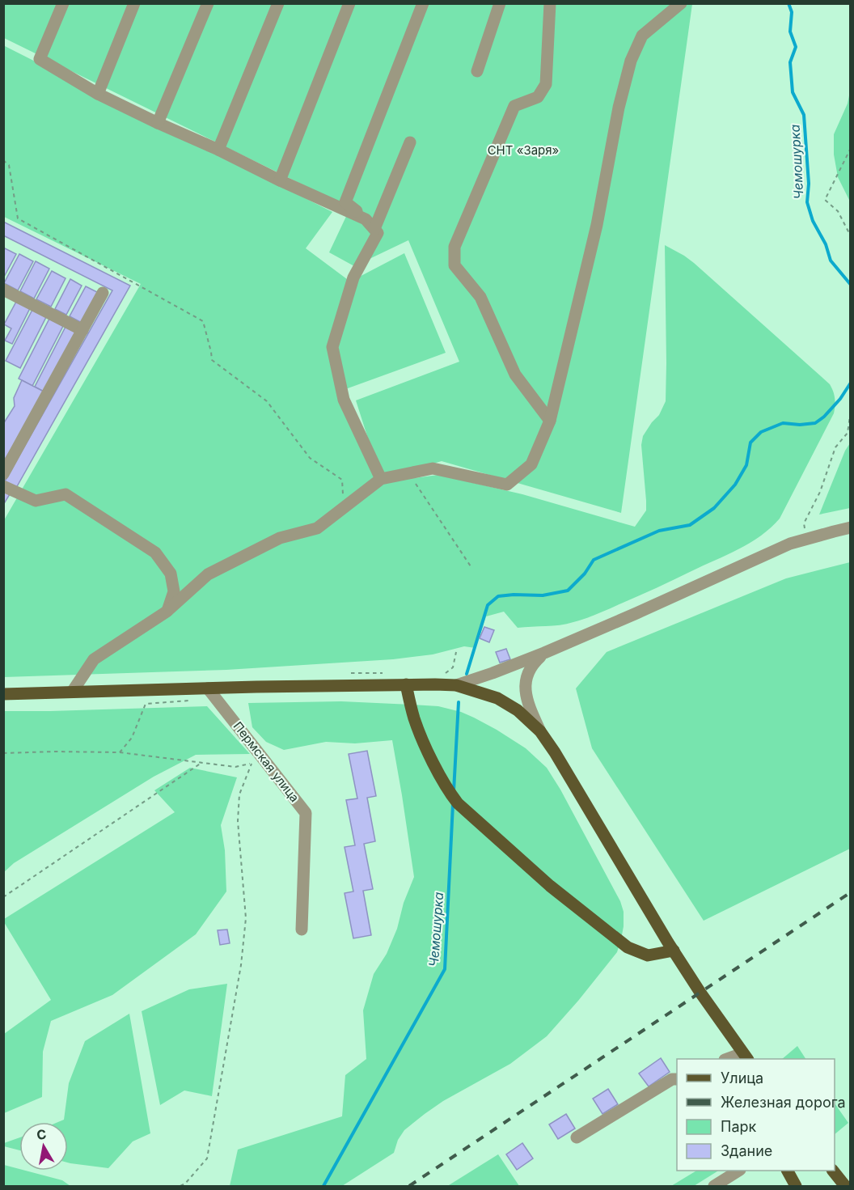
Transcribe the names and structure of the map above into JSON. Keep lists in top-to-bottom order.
{
  "streets": {
    "street": ["Пермская улица"]
  },
  "water": ["Чемошурка"],
  "parks": ["СНТ «Заря»"],
  "legend": [
    "Улица",
    "Железная дорога",
    "Парк",
    "Здание"
  ],
  "north": "top"
}
